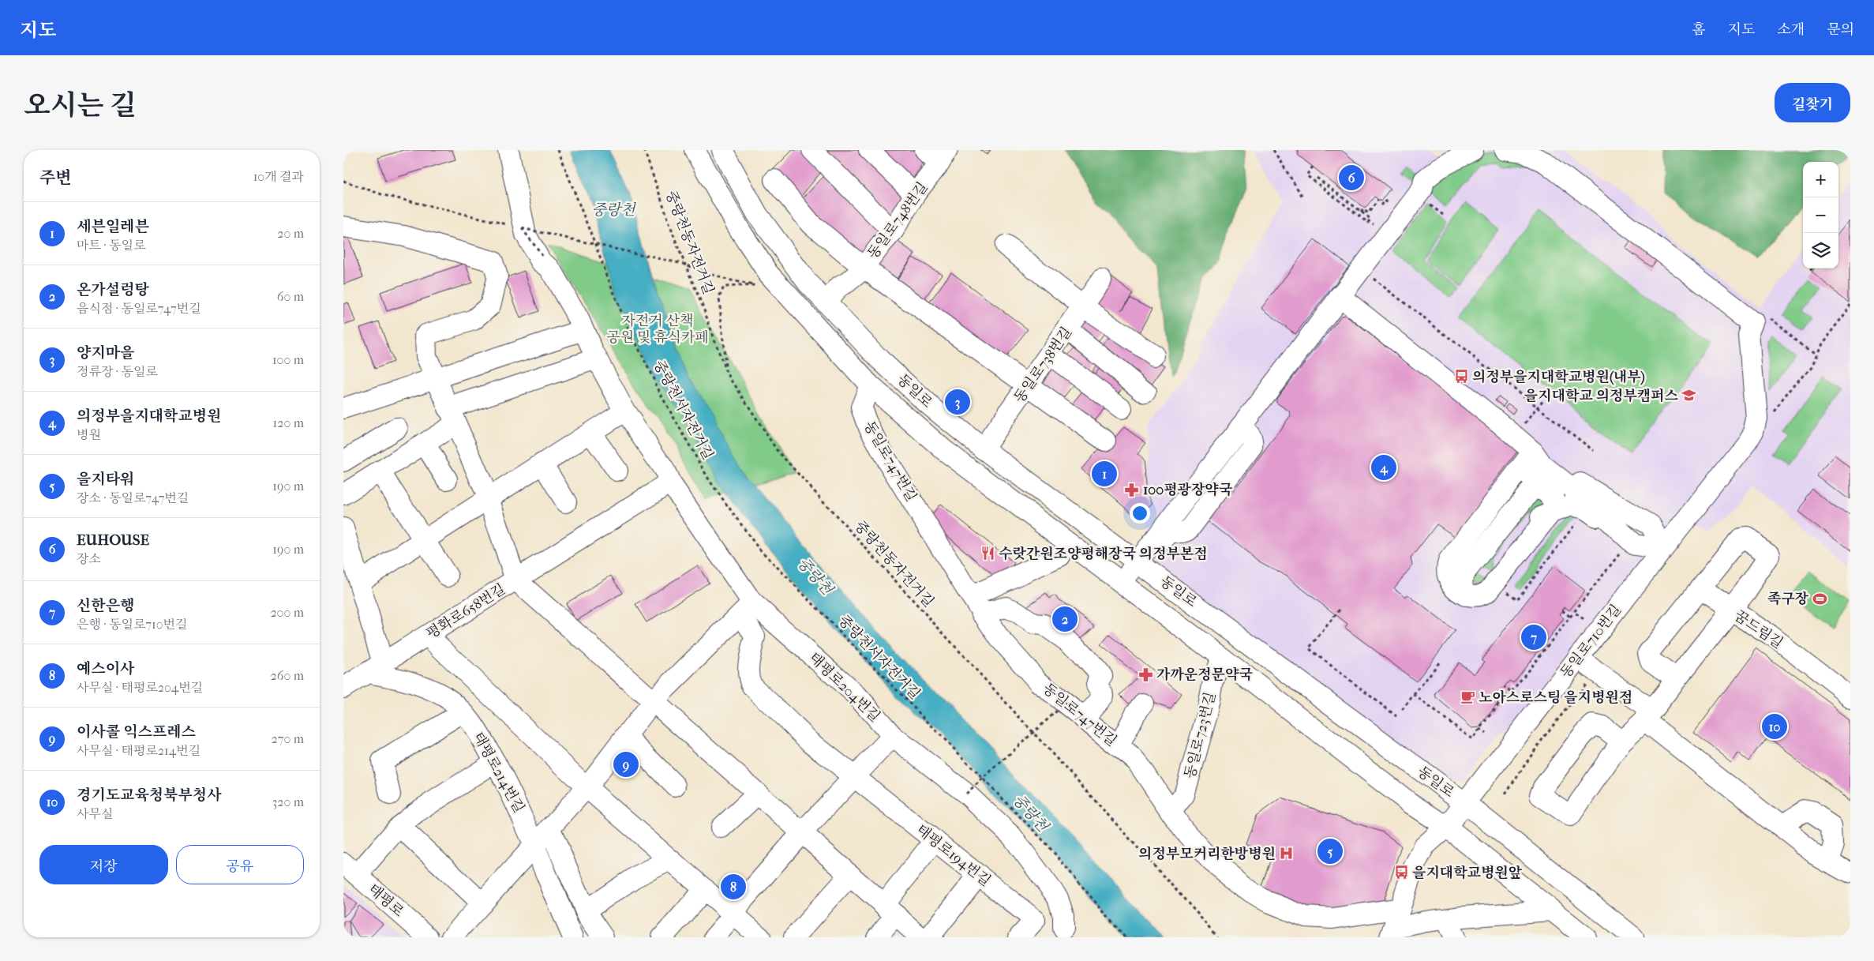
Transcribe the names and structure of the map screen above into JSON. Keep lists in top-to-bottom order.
{
  "streets": {
    "street": [
      "동일로748번길",
      "동일로738번길",
      "동일로",
      "동일로747번길",
      "평화로658번길",
      "꿈드림길",
      "동일로710번길",
      "태평로204번길",
      "동일로723번길",
      "태평로214번길",
      "태평로194번길",
      "태평로"
    ],
    "path": ["중랑천동자전거길", "중랑천서자전거길"]
  },
  "crossings": [
    ["동일로748번길", "동일로"],
    ["동일로738번길", "동일로"],
    ["동일로", "동일로747번길"],
    ["동일로", "동일로710번길"],
    ["동일로", "동일로723번길"],
    ["동일로747번길", "동일로710번길"],
    ["동일로747번길", "동일로723번길"],
    ["평화로658번길", "태평로214번길"]
  ],
  "water": ["중랑천"],
  "parks": ["자전거 산책 공원 및 휴식카페"],
  "places": {
    "bus stop": ["의정부을지대학교병원(내부)", "을지대학교병원앞"],
    "school or university": ["을지대학교 의정부캠퍼스"],
    "pharmacy": ["100평광장약국", "가까운정문약국"],
    "restaurant": ["수랏간원조양평해장국 의정부본점"],
    "sports": ["족구장"],
    "cafe": ["노아스로스팅 을지병원점"],
    "hospital": ["의정부모커리한방병원"]
  },
  "page": {
    "header": "지도",
    "nav": [
      "홈",
      "지도",
      "소개",
      "문의"
    ],
    "title": "오시는 길",
    "buttons": [
      "길찾기",
      ["저장", "공유"]
    ],
    "heading": ["주변", "10개 결과"],
    "map_buttons": ["+", "−"],
    "pins": [
      "6",
      "3",
      "4",
      "1",
      "2",
      "7",
      "10",
      "9",
      "5",
      "8"
    ],
    "list": [
      {
        "mark": "1",
        "name": "세븐일레븐",
        "note": "마트 · 동일로",
        "value": "20 m"
      },
      {
        "mark": "2",
        "name": "온가설렁탕",
        "note": "음식점 · 동일로747번길",
        "value": "60 m"
      },
      {
        "mark": "3",
        "name": "양지마을",
        "note": "정류장 · 동일로",
        "value": "100 m"
      },
      {
        "mark": "4",
        "name": "의정부을지대학교병원",
        "note": "병원",
        "value": "120 m"
      },
      {
        "mark": "5",
        "name": "을지타워",
        "note": "장소 · 동일로747번길",
        "value": "190 m"
      },
      {
        "mark": "6",
        "name": "EUHOUSE",
        "note": "장소",
        "value": "190 m"
      },
      {
        "mark": "7",
        "name": "신한은행",
        "note": "은행 · 동일로710번길",
        "value": "200 m"
      },
      {
        "mark": "8",
        "name": "예스이사",
        "note": "사무실 · 태평로204번길",
        "value": "260 m"
      },
      {
        "mark": "9",
        "name": "이사콜 익스프레스",
        "note": "사무실 · 태평로214번길",
        "value": "270 m"
      },
      {
        "mark": "10",
        "name": "경기도교육청북부청사",
        "note": "사무실",
        "value": "320 m"
      }
    ]
  }
}
